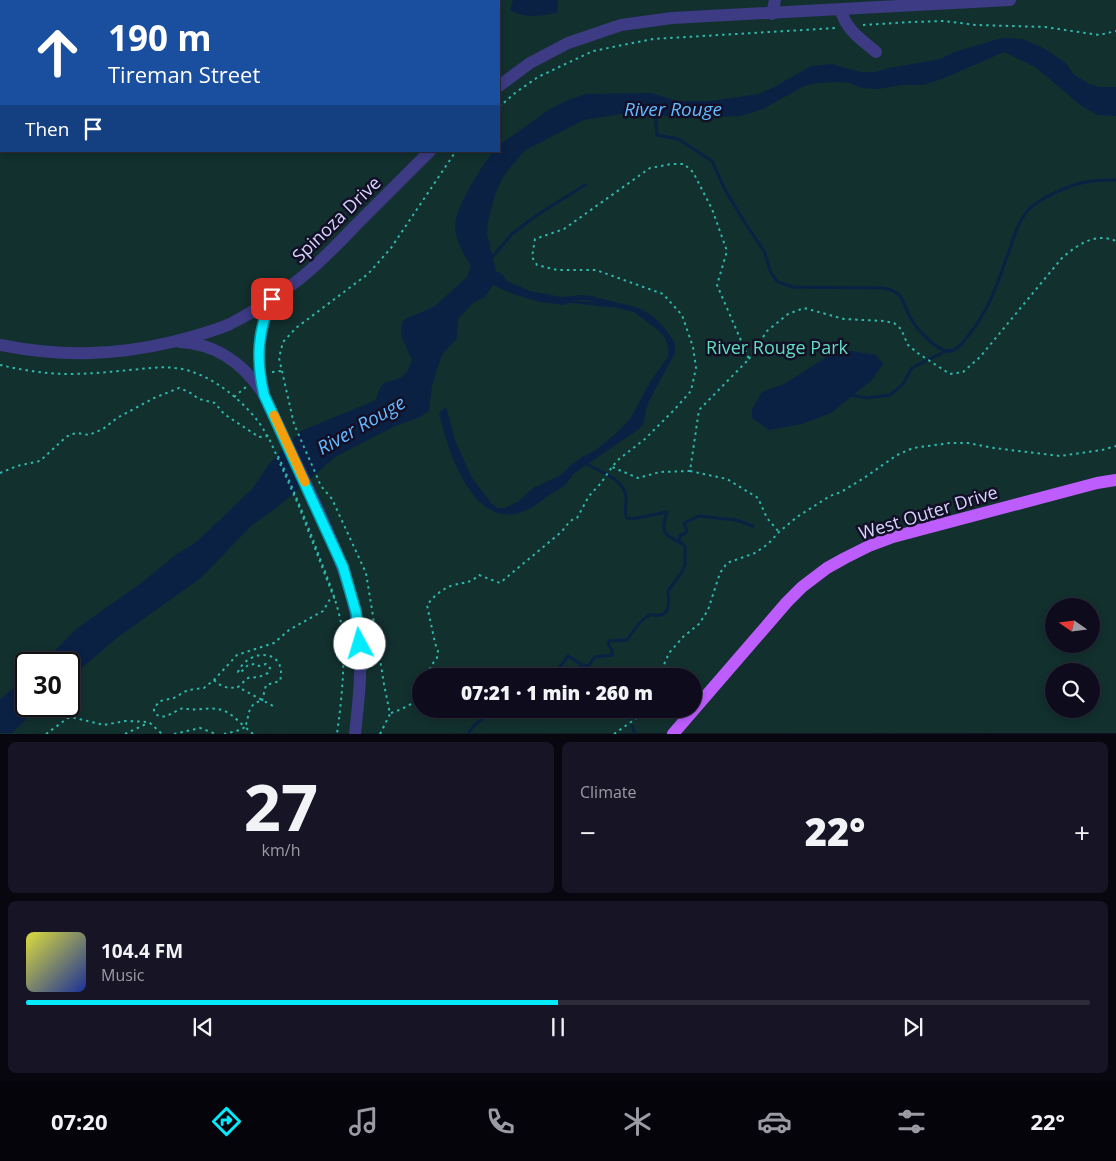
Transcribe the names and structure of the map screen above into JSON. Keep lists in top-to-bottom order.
{
  "streets": {
    "main road": ["West Outer Drive"],
    "street": ["Spinoza Drive"]
  },
  "water": ["River Rouge"],
  "parks": ["River Rouge Park"],
  "north": "left",
  "page": {
    "turn": ["190 m", "Tireman Street"],
    "then": "Then",
    "limit": "30",
    "trip": "07:21 · 1 min · 260 m",
    "tile": [
      ["27", "km/h"],
      "Climate"
    ],
    "heat": ["−", "22°", "+"],
    "song": ["104.4 FM", "Music"],
    "tabs": ["07:20", "22°"]
  }
}
